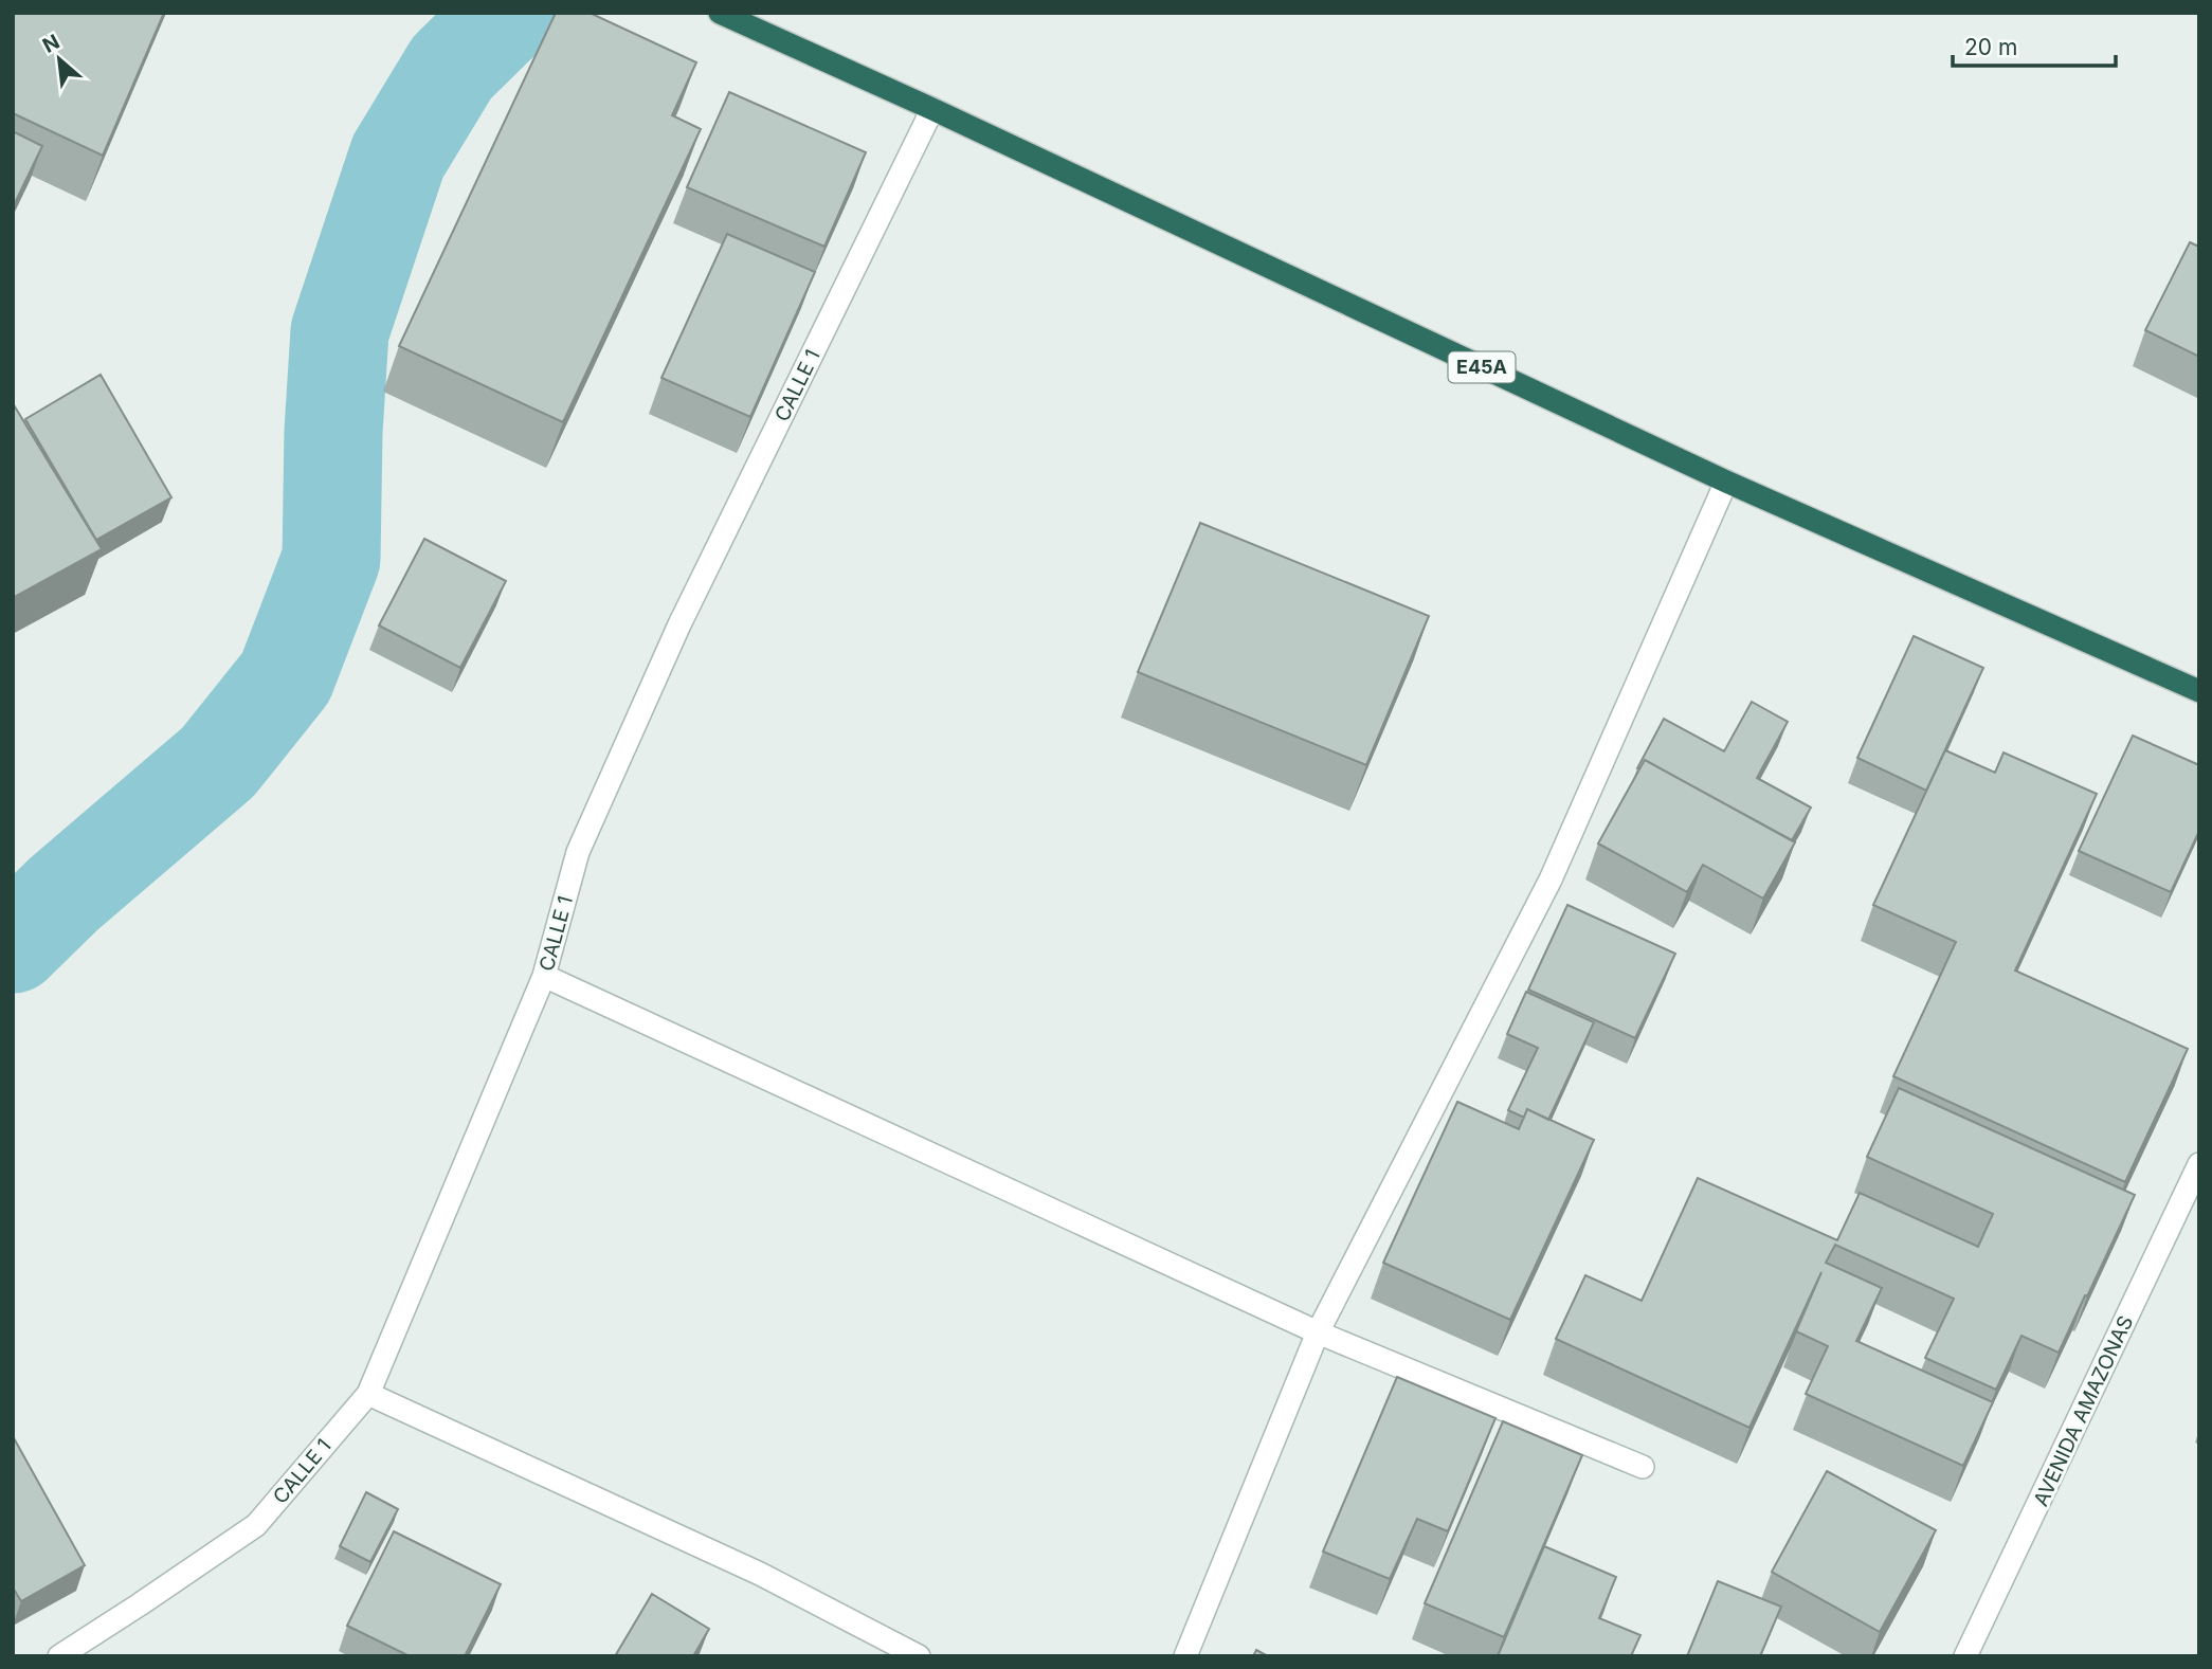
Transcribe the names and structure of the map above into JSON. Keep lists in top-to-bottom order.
{
  "streets": {
    "highway": ["E45A"],
    "street": ["CALLE 1", "AVENIDA AMAZONAS"]
  },
  "crossings": [
    ["E45A", "CALLE 1"]
  ],
  "scale_bar": "20 m",
  "north": "top left"
}
